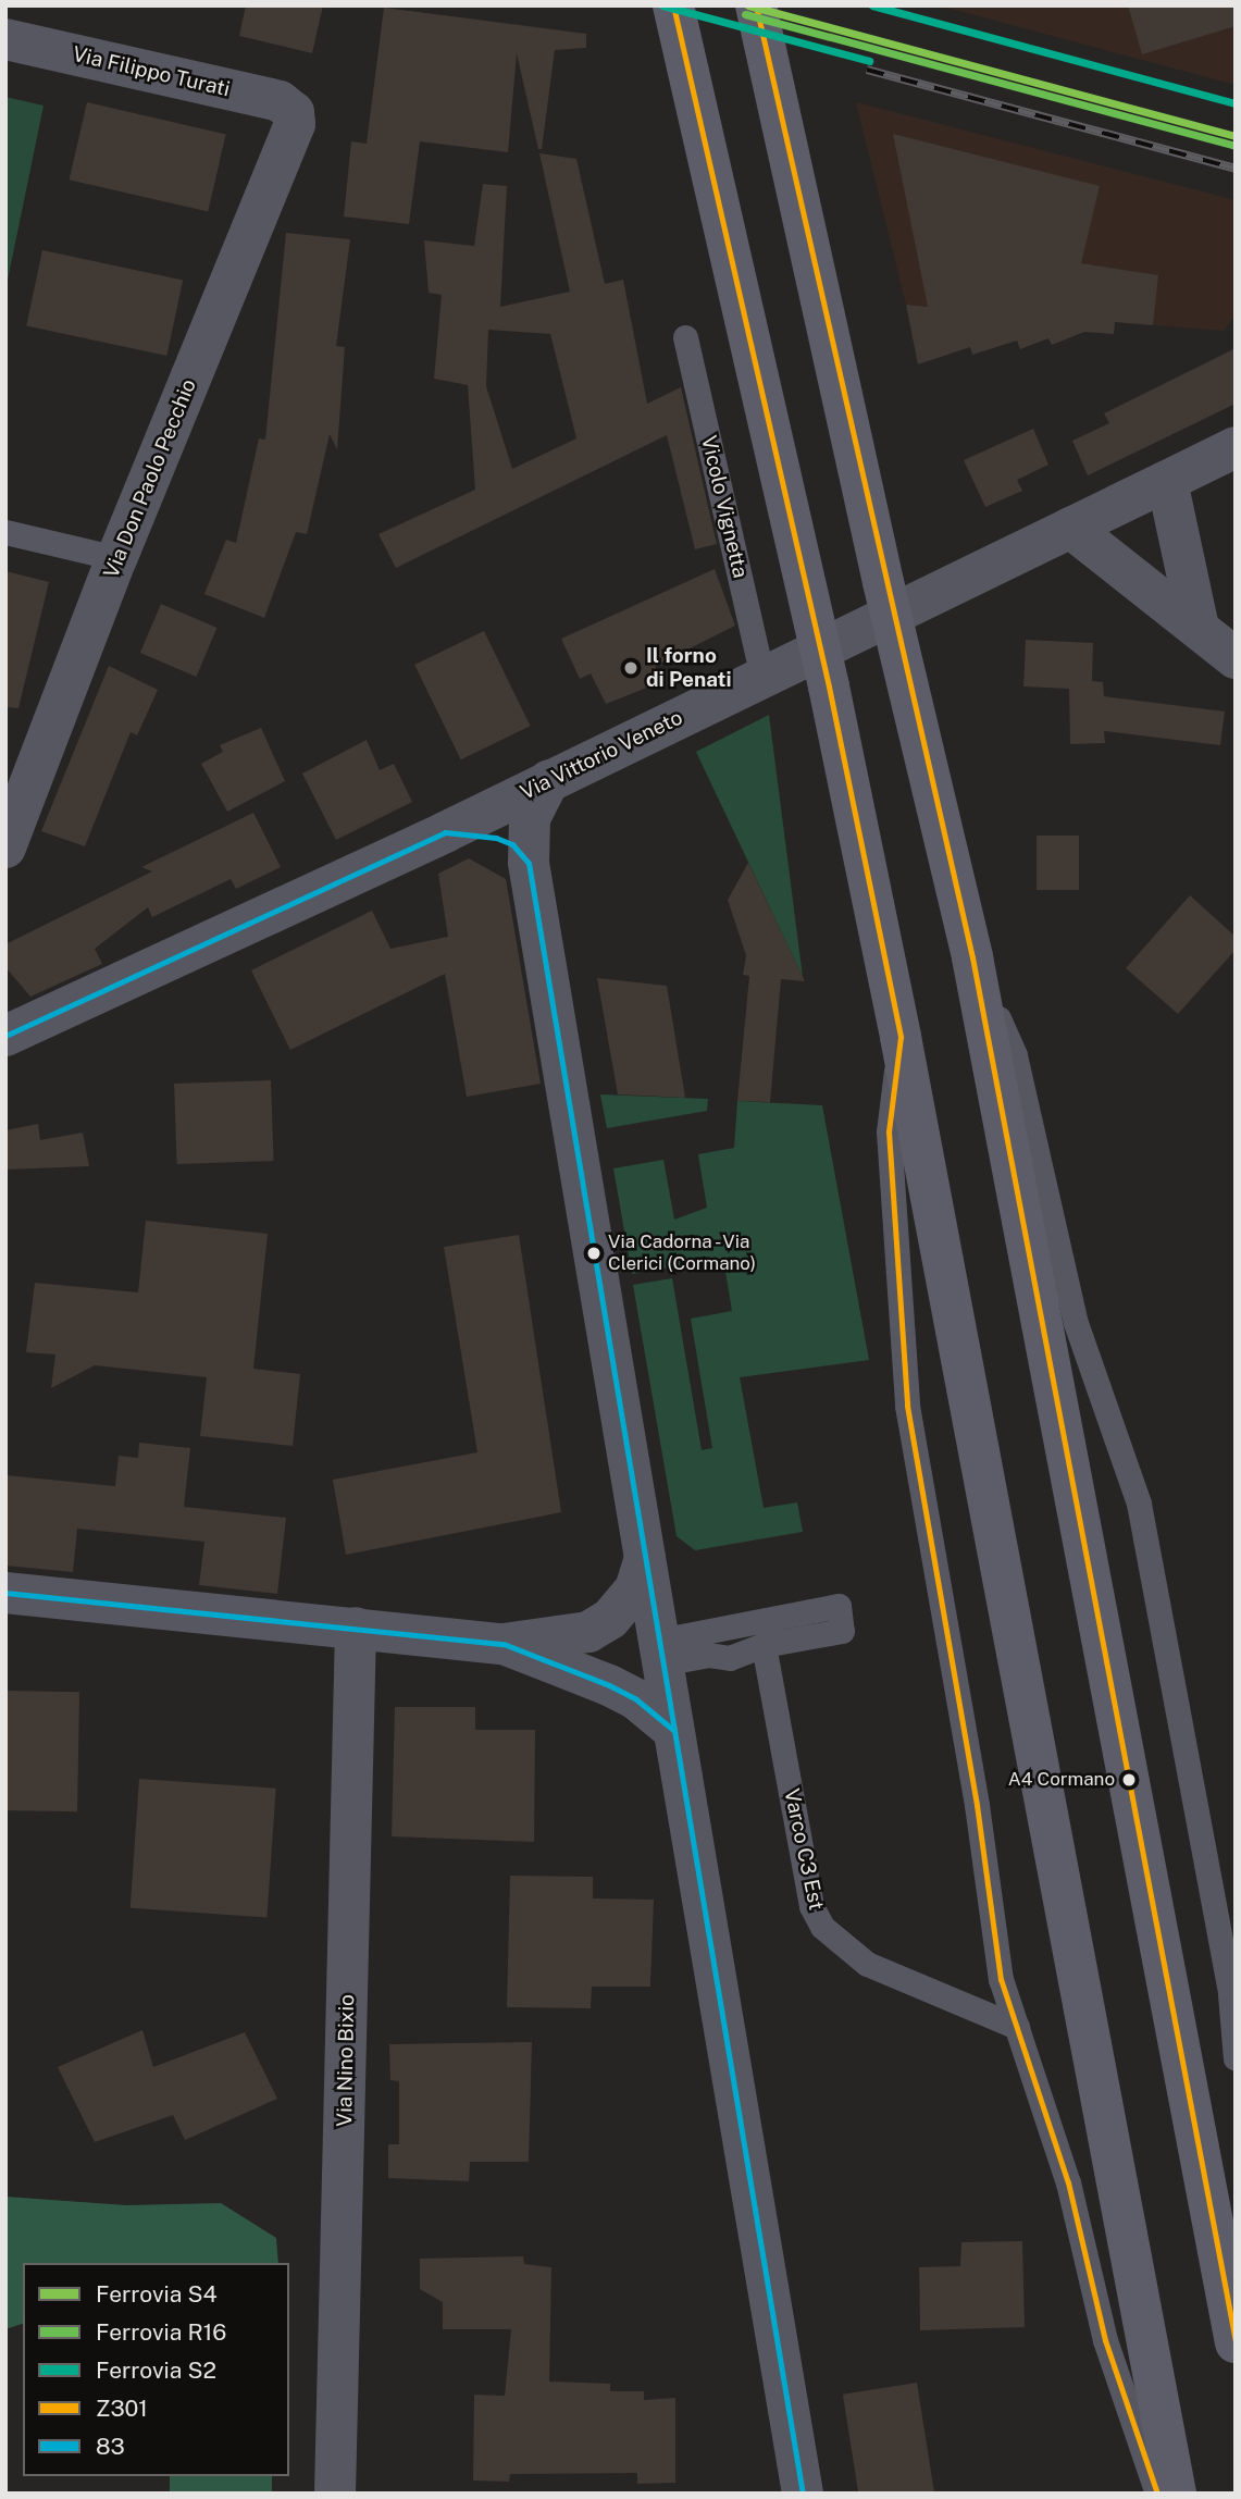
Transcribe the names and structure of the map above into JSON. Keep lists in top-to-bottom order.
{
  "streets": {
    "street": [
      "Via Filippo Turati",
      "Via Don Paolo Pecchio",
      "Via Vittorio Veneto",
      "Via Nino Bixio"
    ],
    "lane": ["Vicolo Vignetta", "Varco C3 Est"]
  },
  "crossings": [
    ["Via Filippo Turati", "Via Don Paolo Pecchio"],
    ["Vicolo Vignetta", "Via Vittorio Veneto"]
  ],
  "places": ["Il forno di Penati", "Via Cadorna - Via Clerici (Cormano)", "A4 Cormano"],
  "lines": [
    "rail line S4",
    "rail line S2",
    "transit line Z301",
    "rail line R16",
    "transit line 83"
  ],
  "legend": [
    "Ferrovia S4",
    "Ferrovia R16",
    "Ferrovia S2",
    "Z301",
    "83"
  ]
}
